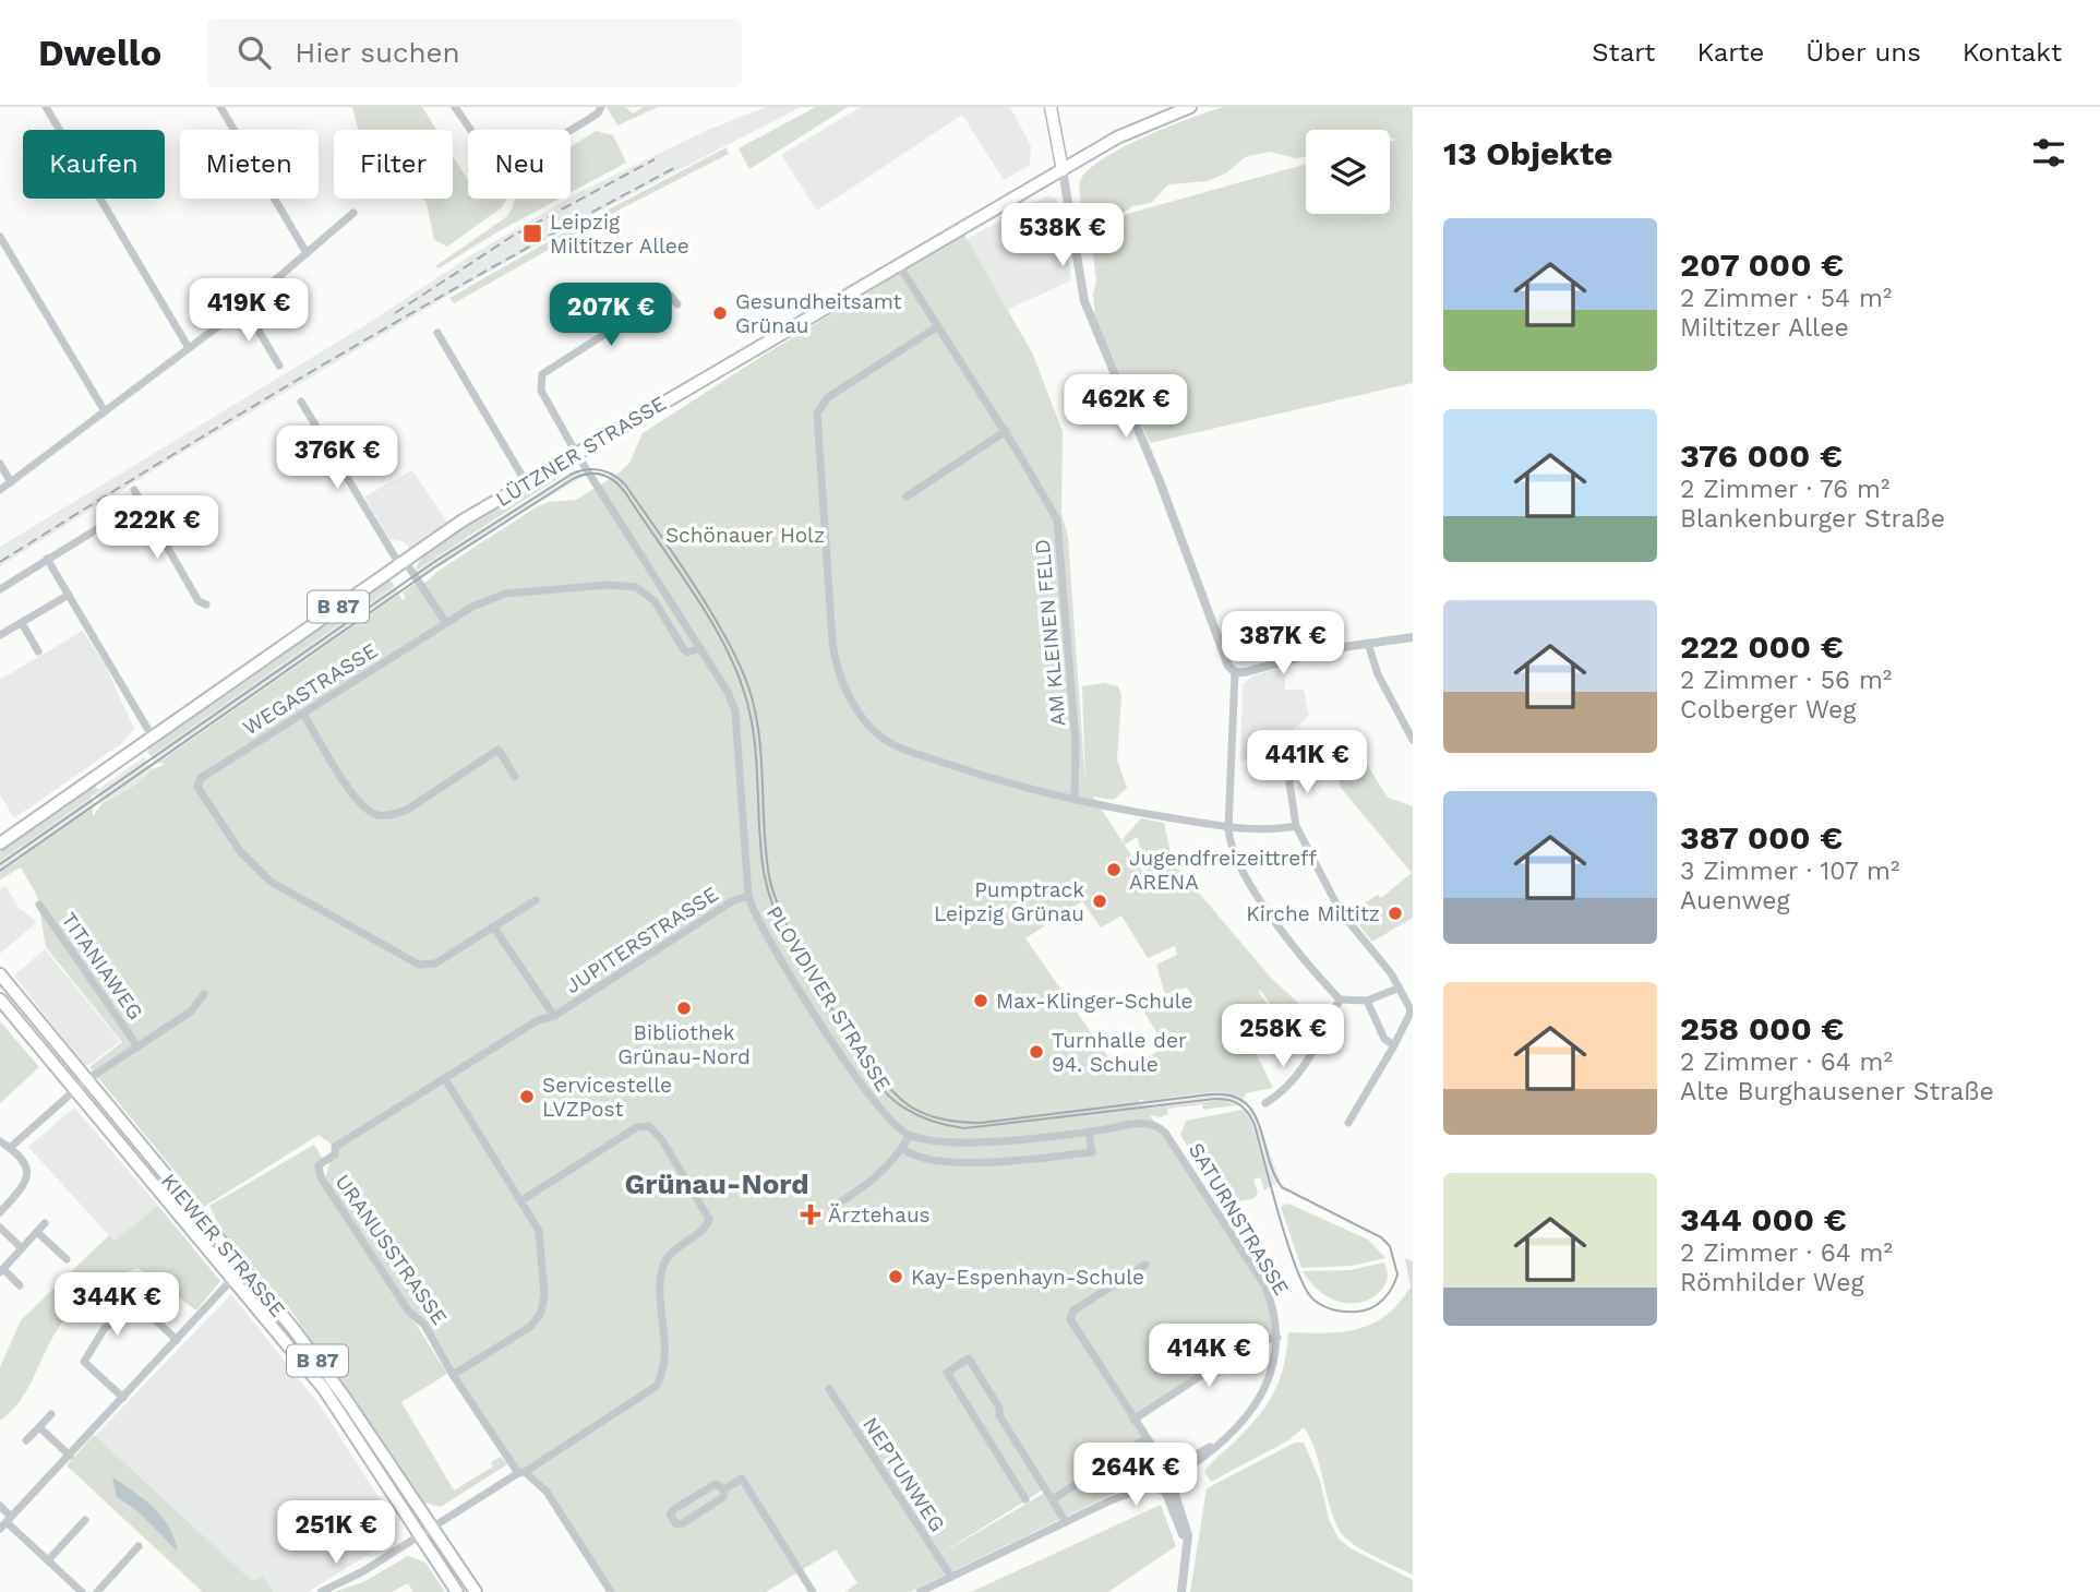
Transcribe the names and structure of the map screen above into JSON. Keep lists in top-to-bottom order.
{
  "streets": {
    "main road": ["LÜTZNER STRASSE", "B 87", "KIEWER STRASSE"],
    "street": [
      "AM KLEINEN FELD",
      "WEGASTRASSE",
      "JUPITERSTRASSE",
      "TITANIAWEG",
      "PLOVDIVER STRASSE",
      "SATURNSTRASSE",
      "URANUSSTRASSE",
      "NEPTUNWEG"
    ]
  },
  "crossings": [
    ["LÜTZNER STRASSE", "AM KLEINEN FELD"],
    ["LÜTZNER STRASSE", "PLOVDIVER STRASSE"],
    ["WEGASTRASSE", "JUPITERSTRASSE"],
    ["WEGASTRASSE", "PLOVDIVER STRASSE"],
    ["JUPITERSTRASSE", "PLOVDIVER STRASSE"],
    ["JUPITERSTRASSE", "URANUSSTRASSE"],
    ["TITANIAWEG", "KIEWER STRASSE"]
  ],
  "districts": ["Grünau-Nord"],
  "parks": ["Schönauer Holz"],
  "places": {
    "transit": ["Leipzig Miltitzer Allee"],
    "other": [
      "Gesundheitsamt Grünau",
      "Jugendfreizeittreff ARENA",
      "Pumptrack Leipzig Grünau",
      "Kirche Miltitz",
      "Max-Klinger-Schule",
      "Bibliothek Grünau-Nord",
      "Turnhalle der 94. Schule",
      "Servicestelle LVZPost",
      "Kay-Espenhayn-Schule"
    ],
    "health": ["Ärztehaus"]
  },
  "page": {
    "header": "Dwello",
    "search": "Hier suchen",
    "nav": [
      "Start",
      "Karte",
      "Über uns",
      "Kontakt"
    ],
    "heading": "13 Objekte",
    "chip": [
      "Kaufen",
      "Mieten",
      "Filter",
      "Neu"
    ],
    "list": [
      {
        "name": "207 000 €",
        "note": "2 Zimmer · 54 m² · Miltitzer Allee"
      },
      {
        "name": "376 000 €",
        "note": "2 Zimmer · 76 m² · Blankenburger Straße"
      },
      {
        "name": "222 000 €",
        "note": "2 Zimmer · 56 m² · Colberger Weg"
      },
      {
        "name": "387 000 €",
        "note": "3 Zimmer · 107 m² · Auenweg"
      },
      {
        "name": "258 000 €",
        "note": "2 Zimmer · 64 m² · Alte Burghausener Straße"
      },
      {
        "name": "344 000 €",
        "note": "2 Zimmer · 64 m² · Römhilder Weg"
      }
    ],
    "price": [
      "538K €",
      "419K €",
      "207K €",
      "462K €",
      "376K €",
      "222K €",
      "387K €",
      "441K €",
      "258K €",
      "344K €",
      "414K €",
      "264K €",
      "251K €"
    ]
  }
}
